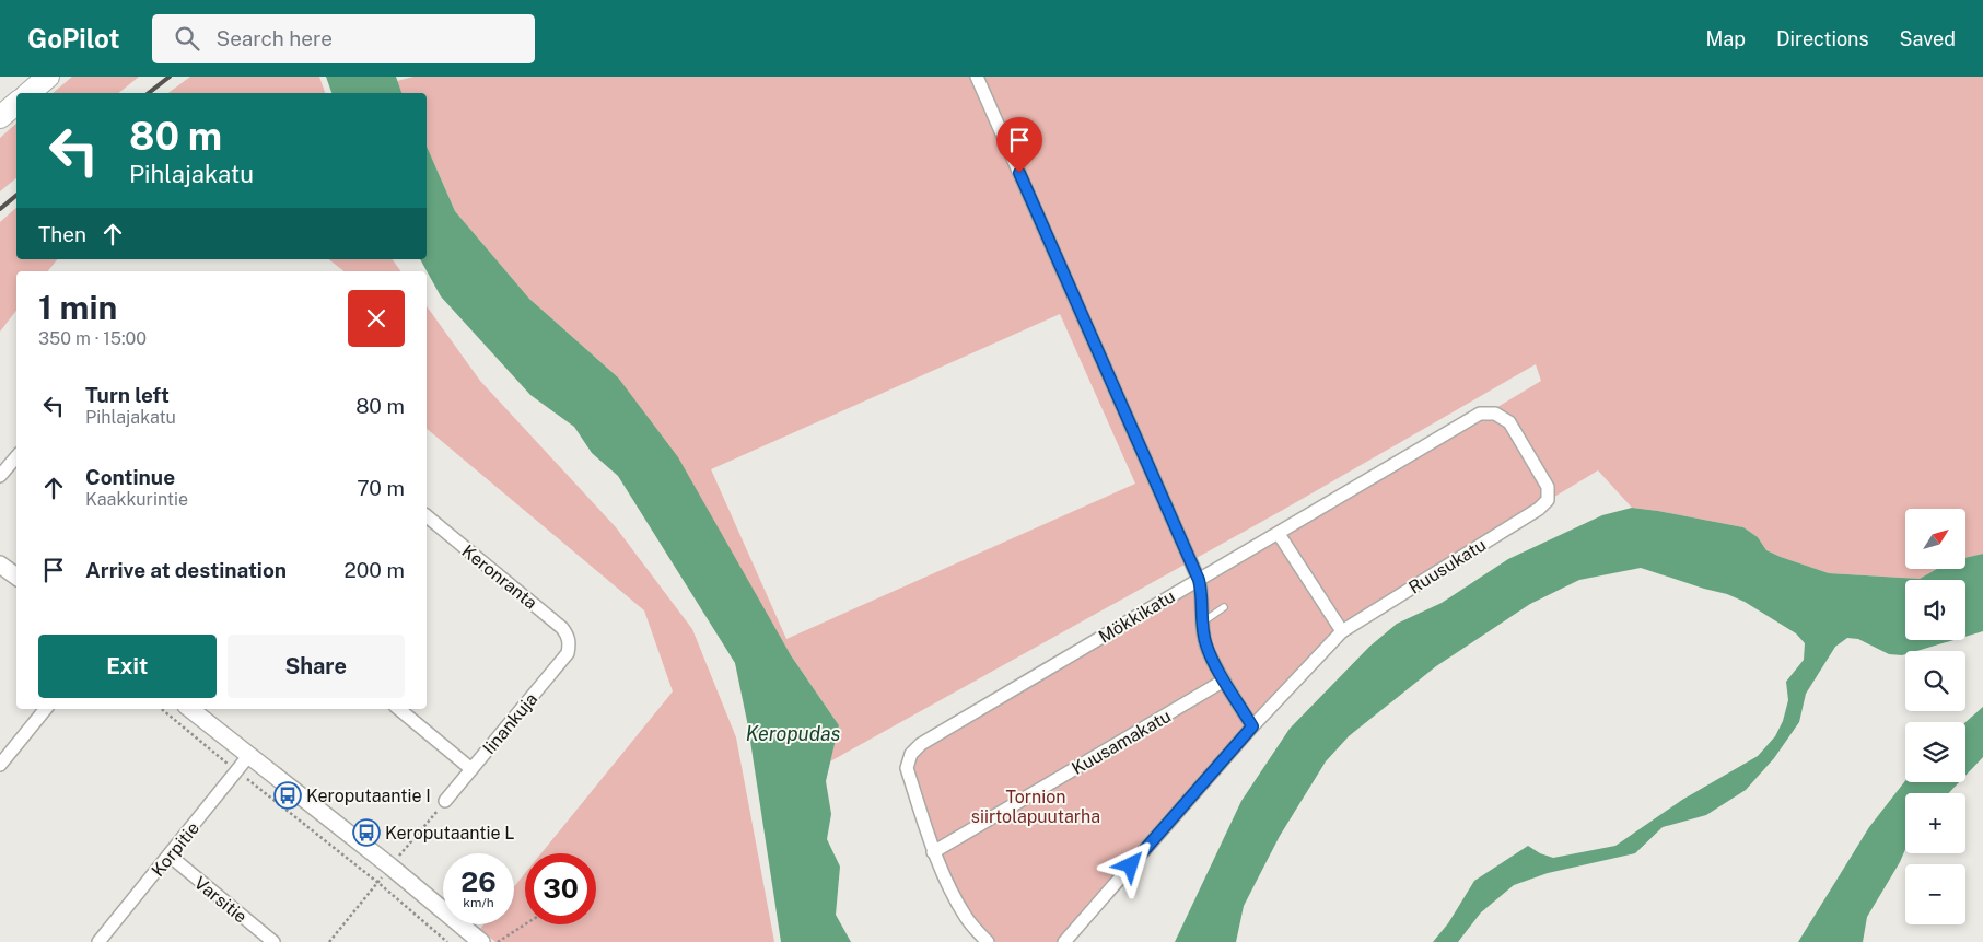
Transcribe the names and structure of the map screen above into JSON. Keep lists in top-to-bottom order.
{
  "streets": {
    "street": [
      "Ruusukatu",
      "Keronranta",
      "Mökkikatu",
      "Iinankuja",
      "Kuusamakatu",
      "Korpitie",
      "Varsitie"
    ]
  },
  "crossings": [
    ["Ruusukatu", "Mökkikatu"],
    ["Keronranta", "Iinankuja"],
    ["Mökkikatu", "Kuusamakatu"],
    ["Korpitie", "Varsitie"]
  ],
  "water": ["Keropudas"],
  "parks": ["Tornion siirtolapuutarha"],
  "places": {
    "bus stop": ["Keroputaantie I", "Keroputaantie L"]
  },
  "north": "top right",
  "page": {
    "header": "GoPilot",
    "search": "Search here",
    "nav": ["Map", "Directions", "Saved"],
    "turn": ["80 m", "Pihlajakatu"],
    "then": "Then",
    "heading": ["1 min", "350 m · 15:00"],
    "list": [
      {
        "name": "Turn left",
        "note": "Pihlajakatu",
        "value": "80 m"
      },
      {
        "name": "Continue",
        "note": "Kaakkurintie",
        "value": "70 m"
      },
      {
        "name": "Arrive at destination",
        "value": "200 m"
      }
    ],
    "map_buttons": ["+", "−"],
    "buttons": ["Exit", "Share"],
    "speed": "26 km/h",
    "limit": "30"
  }
}
